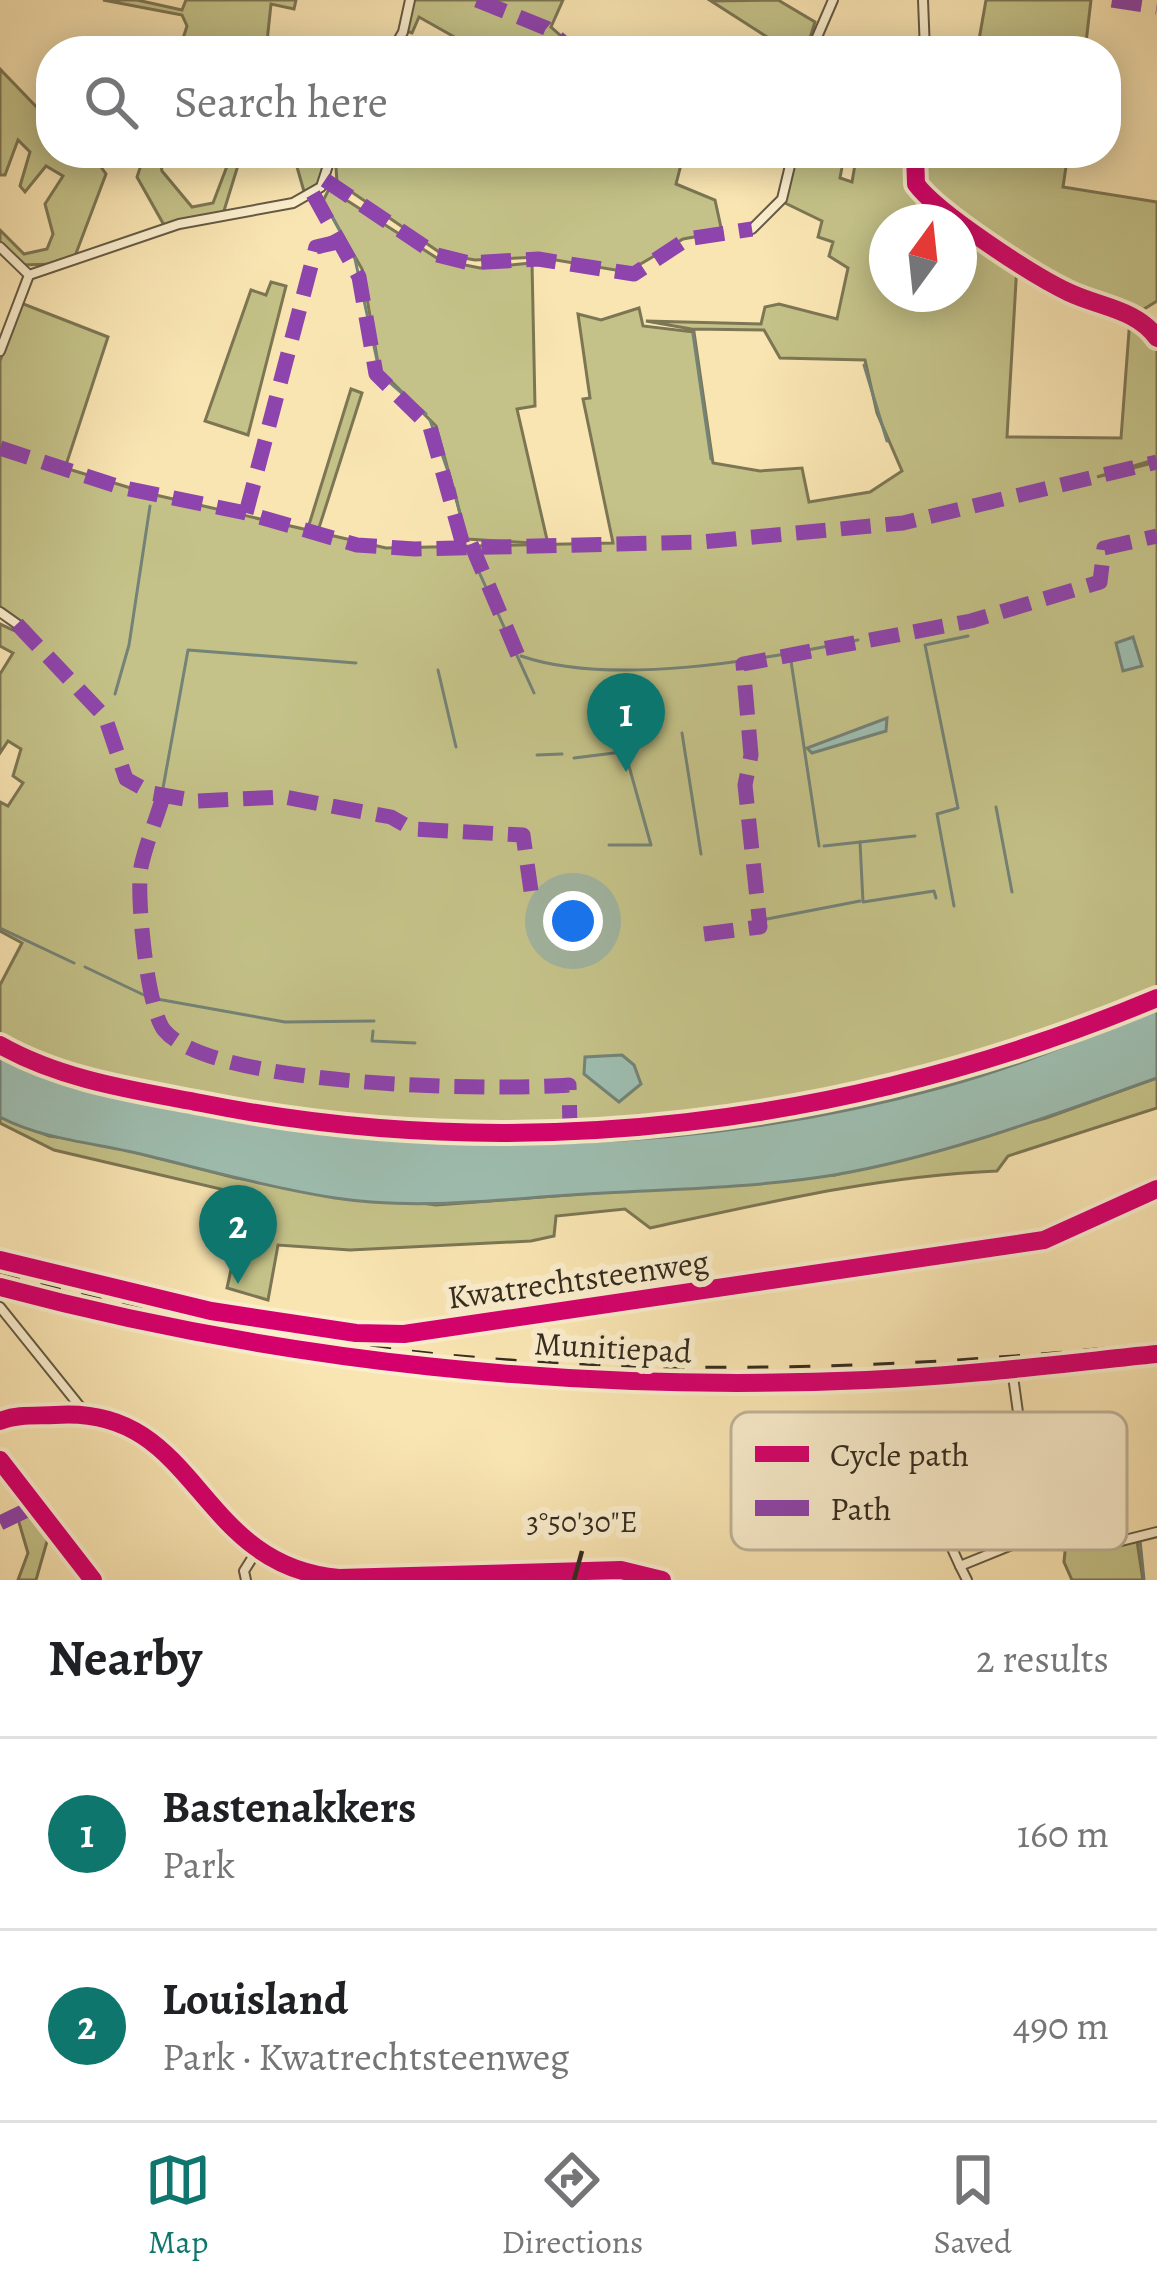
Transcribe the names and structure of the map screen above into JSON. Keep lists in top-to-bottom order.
{
  "streets": {
    "street": ["Kwatrechtsteenweg"],
    "cycle path": ["Munitiepad"]
  },
  "legend": ["Cycle path", "Path"],
  "north": "top",
  "page": {
    "search": "Search here",
    "pins": ["1", "2"],
    "heading": ["Nearby", "2 results"],
    "list": [
      {
        "mark": "1",
        "name": "Bastenakkers",
        "note": "Park",
        "value": "160 m"
      },
      {
        "mark": "2",
        "name": "Louisland",
        "note": "Park · Kwatrechtsteenweg",
        "value": "490 m"
      }
    ],
    "nav": ["Map", "Directions", "Saved"]
  },
  "coordinates": ["3°50'30\"E"]
}
